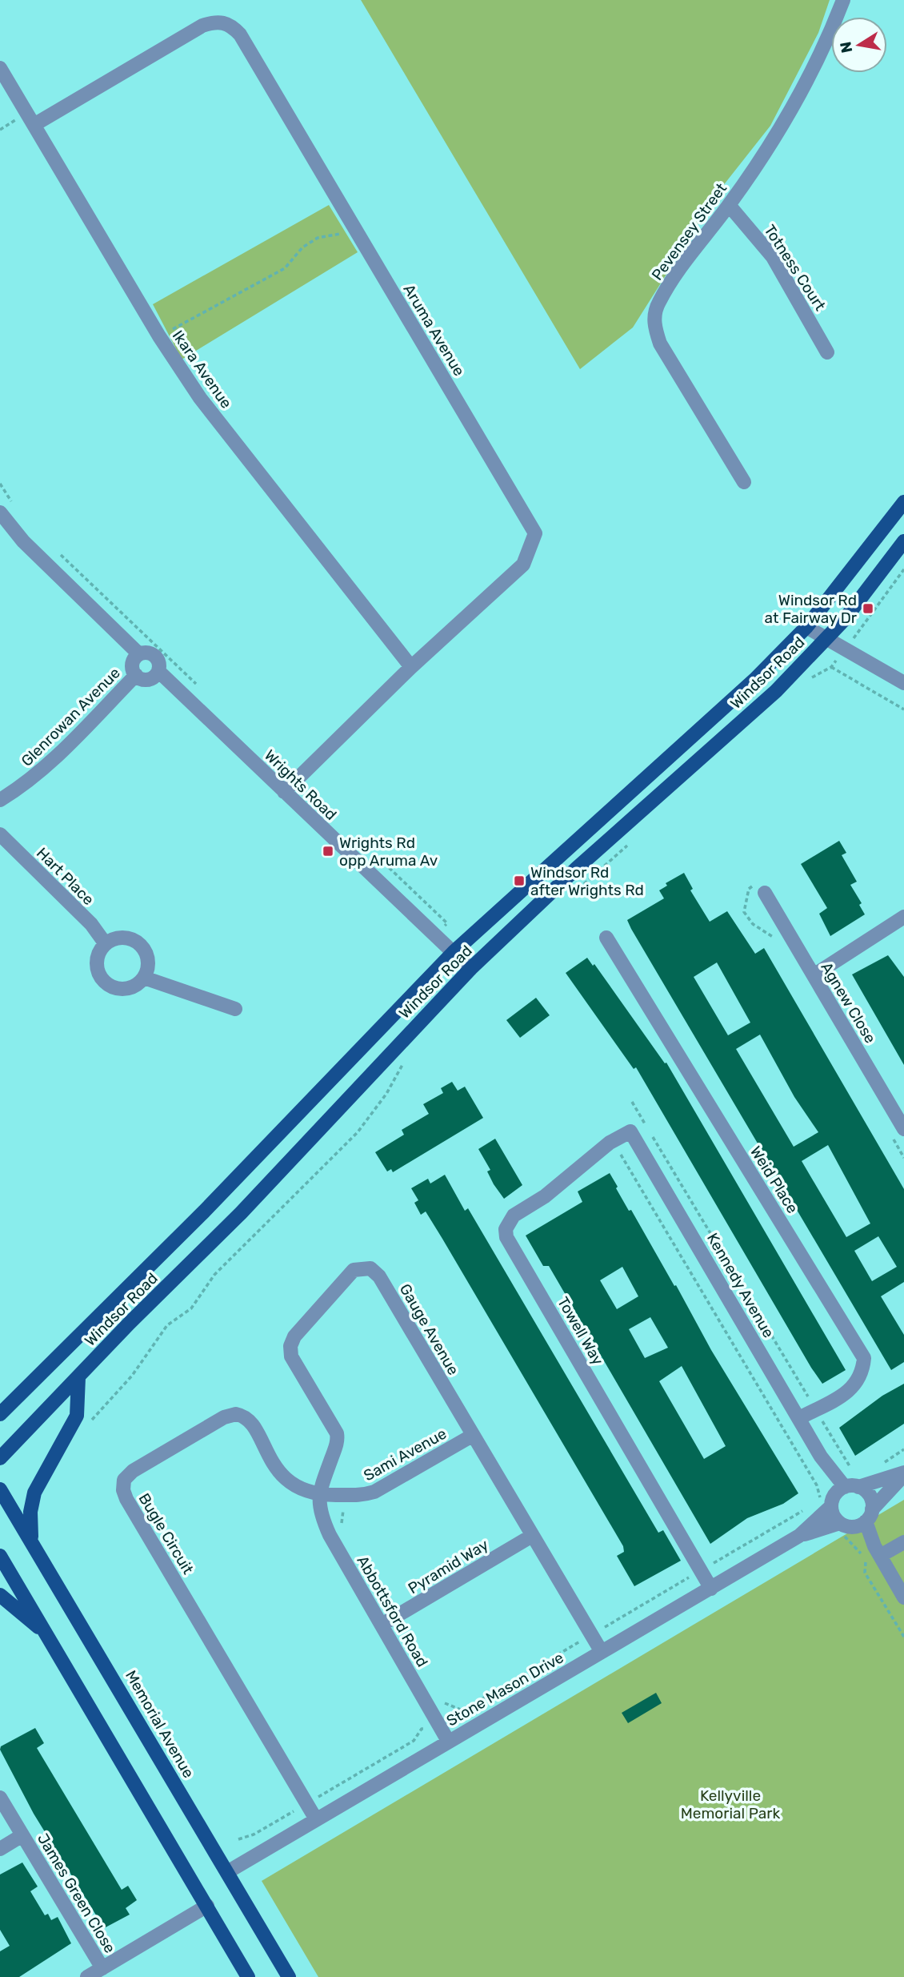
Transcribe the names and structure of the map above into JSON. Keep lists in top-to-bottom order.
{
  "streets": {
    "main road": ["Windsor Road", "Memorial Avenue"],
    "street": [
      "Pevensey Street",
      "Totness Court",
      "Aruma Avenue",
      "Ikara Avenue",
      "Glenrowan Avenue",
      "Wrights Road",
      "Hart Place",
      "Agnew Close",
      "Weid Place",
      "Kennedy Avenue",
      "Gauge Avenue",
      "Towell Way",
      "Sami Avenue",
      "Bugle Circuit",
      "Pyramid Way",
      "Abbottsford Road",
      "Stone Mason Drive",
      "James Green Close"
    ]
  },
  "crossings": [
    ["Pevensey Street", "Totness Court"],
    ["Aruma Avenue", "Ikara Avenue"],
    ["Aruma Avenue", "Wrights Road"],
    ["Windsor Road", "Wrights Road"],
    ["Glenrowan Avenue", "Wrights Road"],
    ["Weid Place", "Kennedy Avenue"],
    ["Kennedy Avenue", "Towell Way"],
    ["Kennedy Avenue", "Stone Mason Drive"],
    ["Gauge Avenue", "Sami Avenue"],
    ["Gauge Avenue", "Bugle Circuit"],
    ["Gauge Avenue", "Pyramid Way"],
    ["Gauge Avenue", "Abbottsford Road"],
    ["Gauge Avenue", "Stone Mason Drive"],
    ["Towell Way", "Stone Mason Drive"],
    ["Sami Avenue", "Bugle Circuit"],
    ["Sami Avenue", "Abbottsford Road"],
    ["Bugle Circuit", "Abbottsford Road"],
    ["Bugle Circuit", "Stone Mason Drive"],
    ["Pyramid Way", "Abbottsford Road"],
    ["Abbottsford Road", "Stone Mason Drive"],
    ["Stone Mason Drive", "Memorial Avenue"]
  ],
  "parks": ["Kellyville Memorial Park"],
  "places": {
    "transit": ["Windsor Rd at Fairway Dr", "Wrights Rd opp Aruma Av", "Windsor Rd after Wrights Rd"]
  },
  "north": "left"
}
